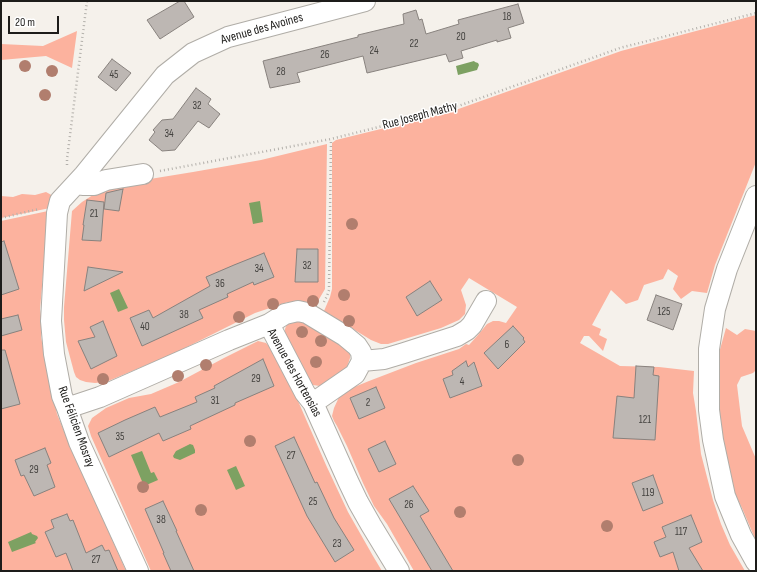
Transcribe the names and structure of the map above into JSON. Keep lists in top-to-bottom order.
{
  "streets": {
    "street": ["Avenue des Avoines", "Avenue des Hortensias", "Rue Félicien Mosray"],
    "path": ["Rue Joseph Mathy"]
  },
  "crossings": [
    ["Avenue des Avoines", "Rue Félicien Mosray"],
    ["Avenue des Hortensias", "Rue Félicien Mosray"]
  ],
  "house_numbers": [
    "18",
    "20",
    "22",
    "24",
    "26",
    "28",
    "45",
    "32",
    "34",
    "21",
    "32",
    "34",
    "36",
    "125",
    "38",
    "40",
    "6",
    "29",
    "4",
    "31",
    "2",
    "121",
    "35",
    "27",
    "29",
    "119",
    "25",
    "26",
    "38",
    "117",
    "23",
    "27"
  ],
  "scale_bar": "20 m"
}
